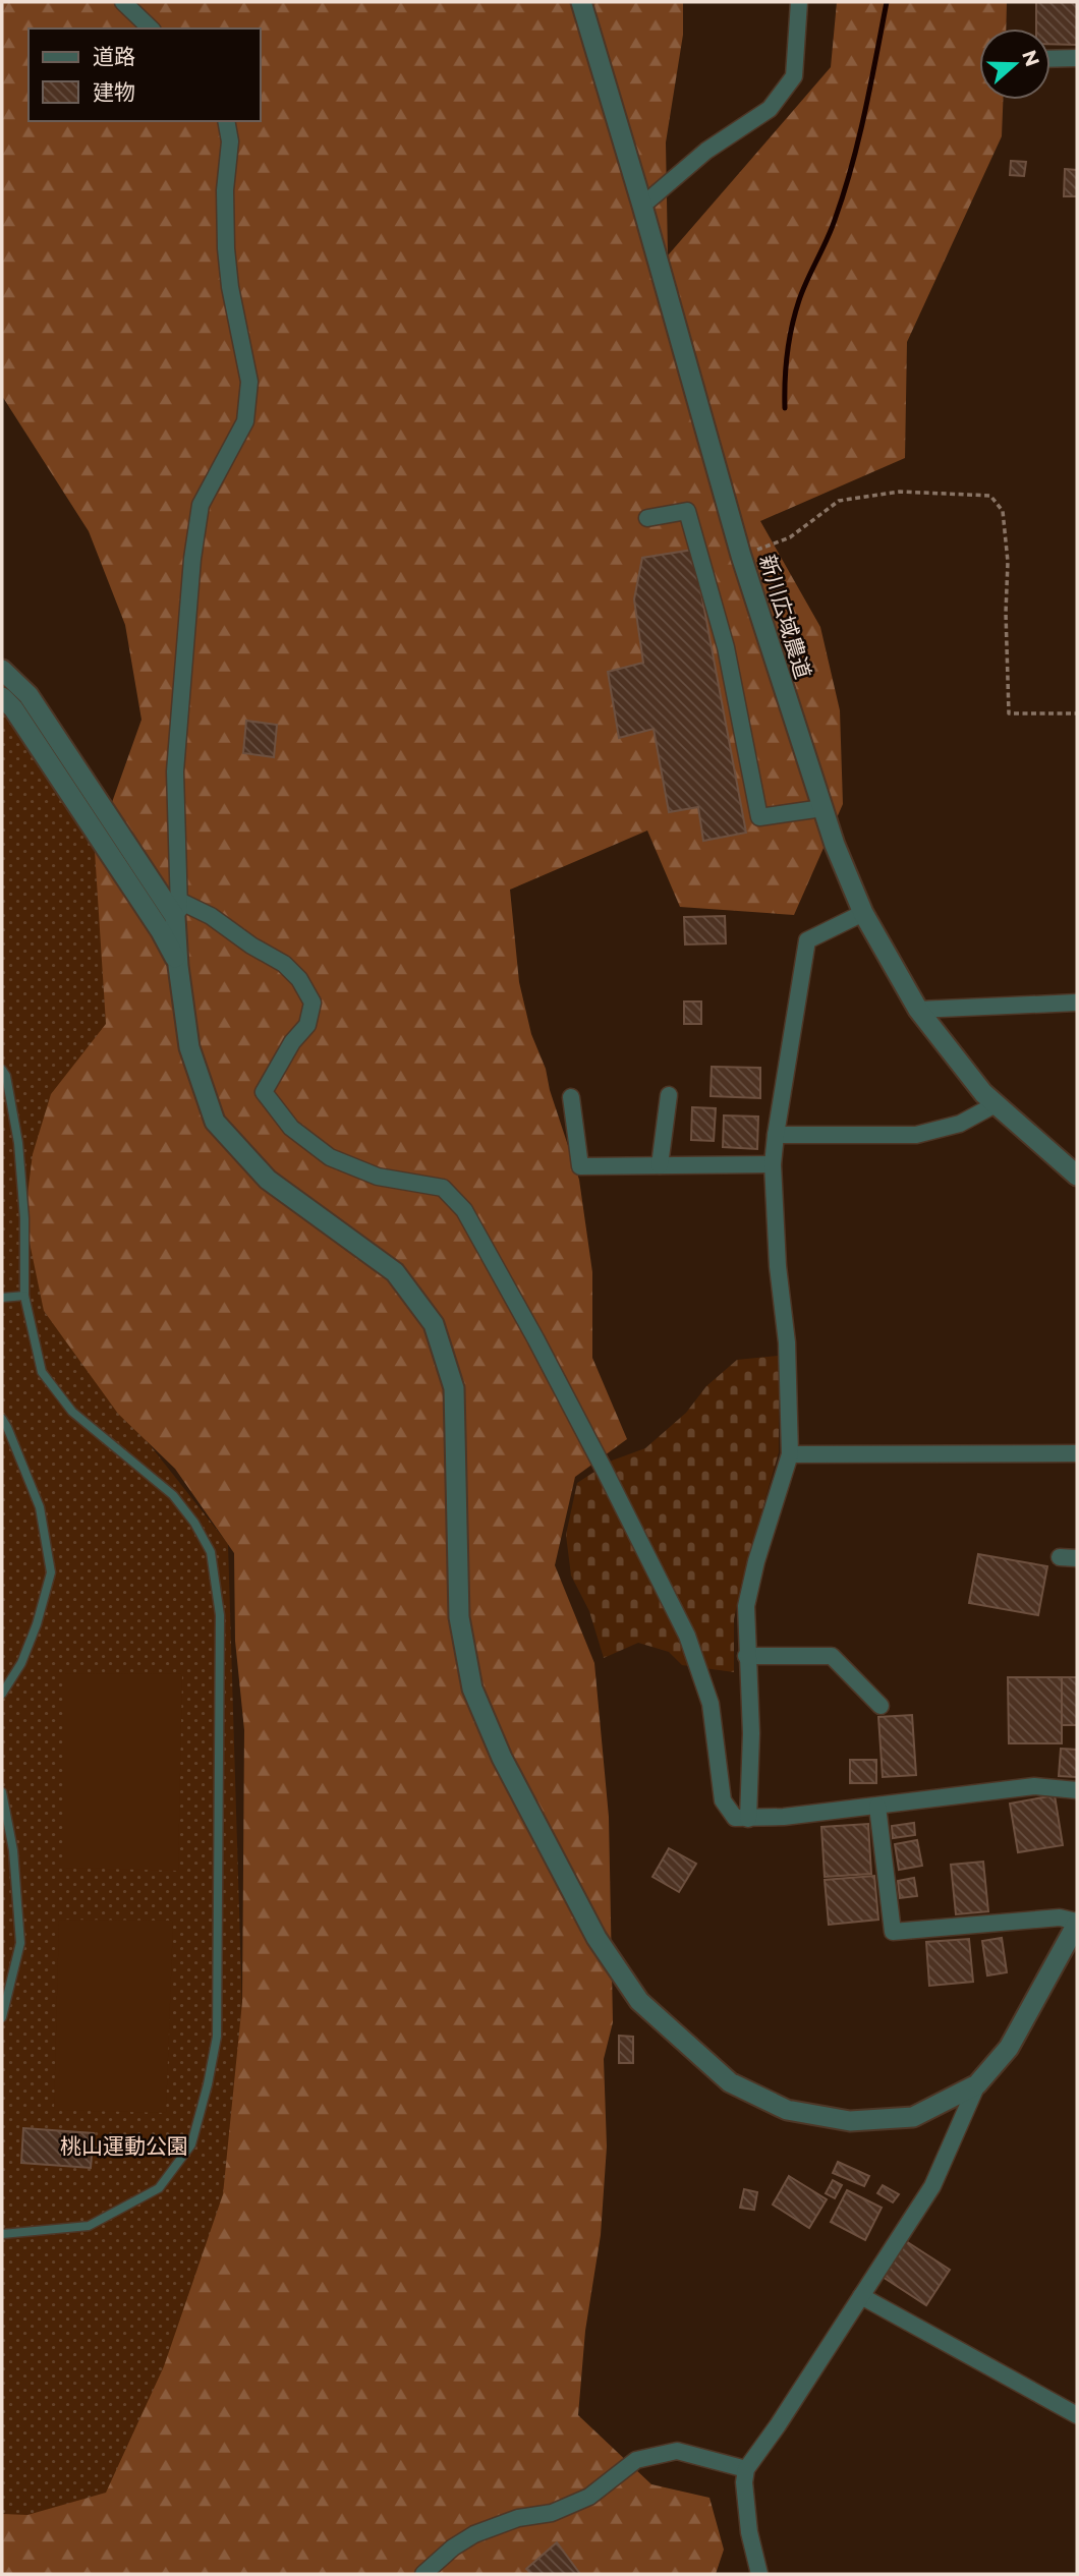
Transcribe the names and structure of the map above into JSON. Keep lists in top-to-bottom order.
{
  "streets": {
    "street": ["新川広域農道"]
  },
  "parks": ["桃山運動公園"],
  "legend": ["道路", "建物"],
  "north": "right"
}
